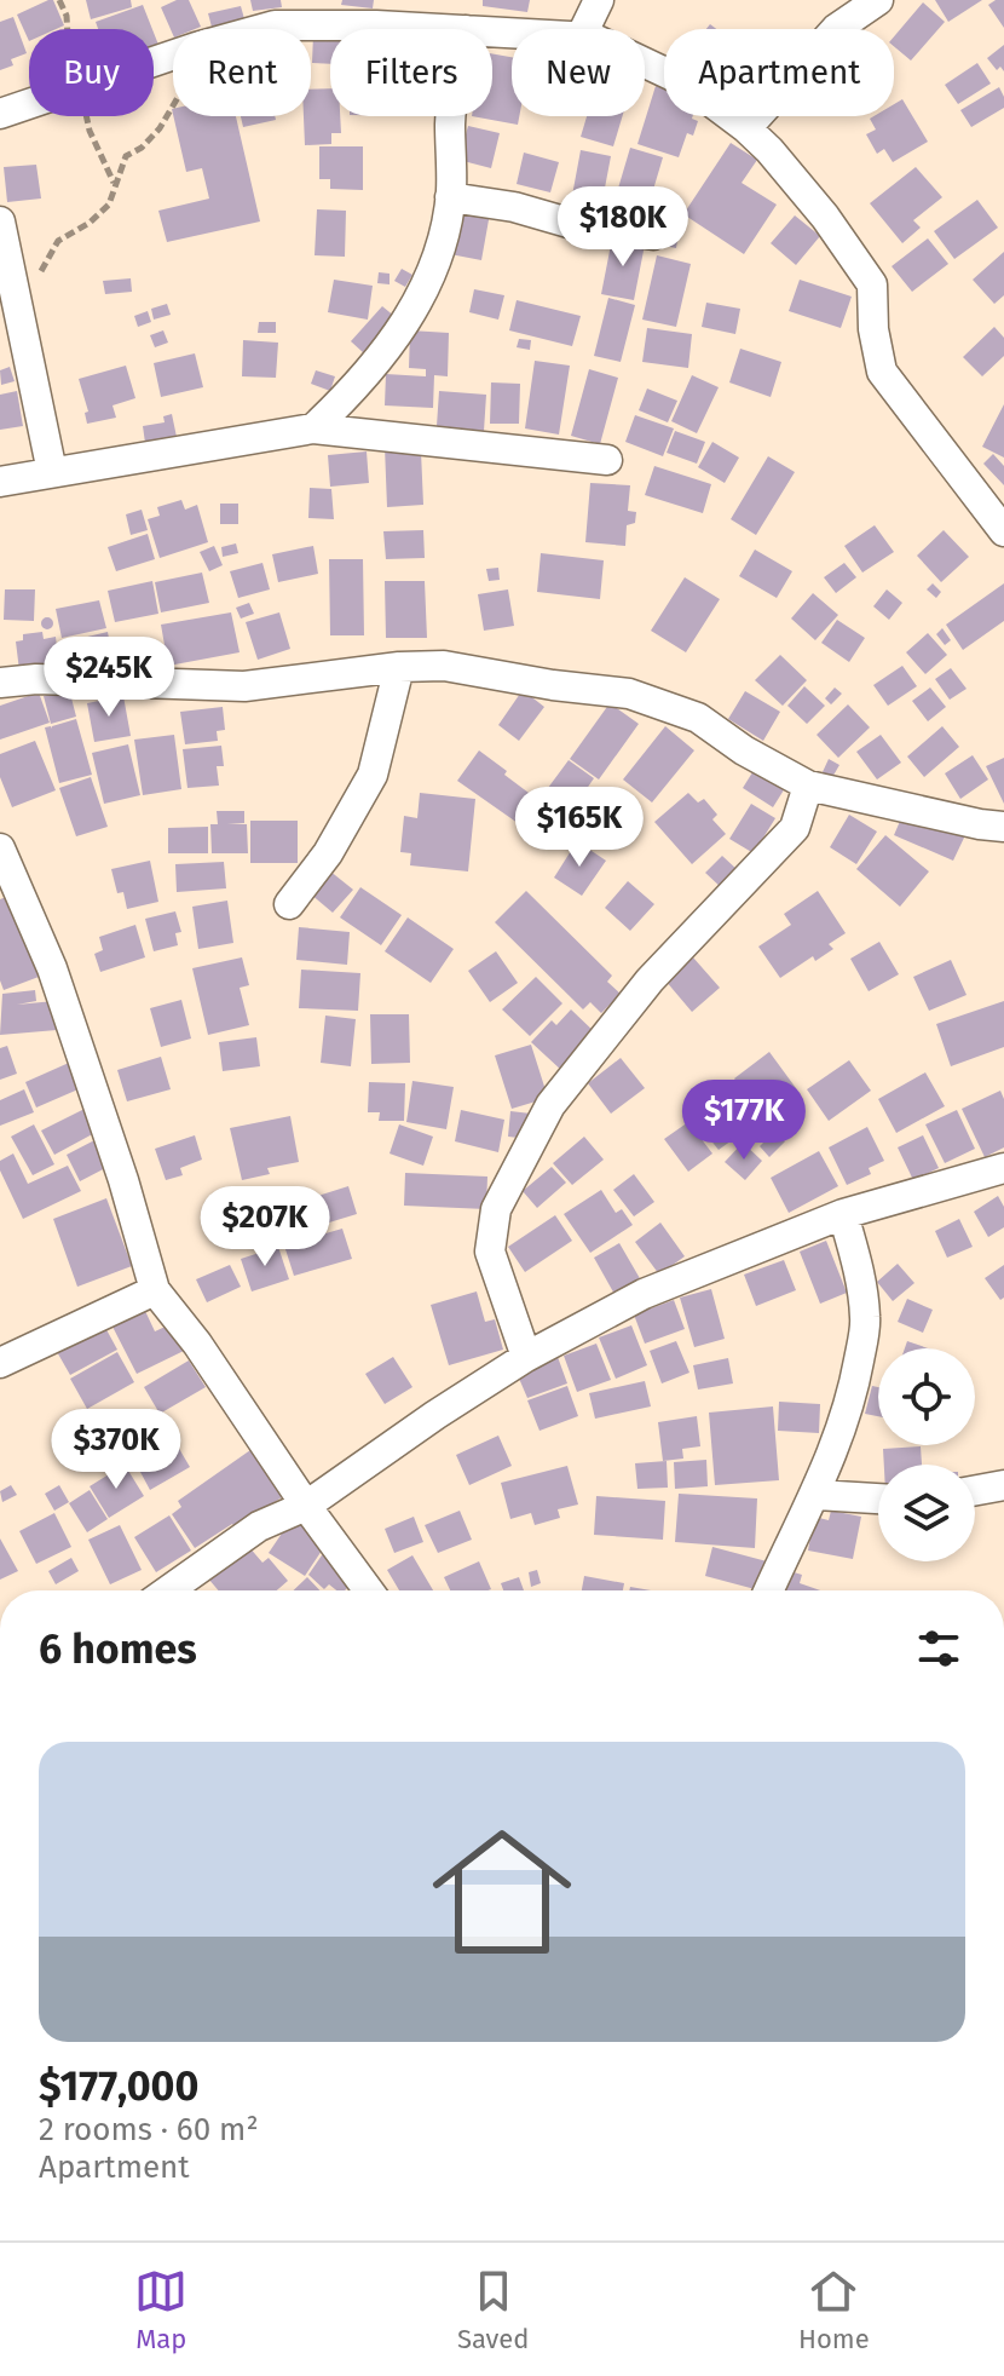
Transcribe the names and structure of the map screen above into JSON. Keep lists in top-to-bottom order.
{
  "page": {
    "chip": [
      "Buy",
      "Rent",
      "Filters",
      "New",
      "Apartment"
    ],
    "price": [
      "$180K",
      "$245K",
      "$165K",
      "$177K",
      "$207K",
      "$370K"
    ],
    "heading": "6 homes",
    "list": [
      {
        "name": "$177,000",
        "note": "2 rooms · 60 m² · Apartment"
      }
    ],
    "tabs": ["Map", "Saved", "Home"]
  }
}
